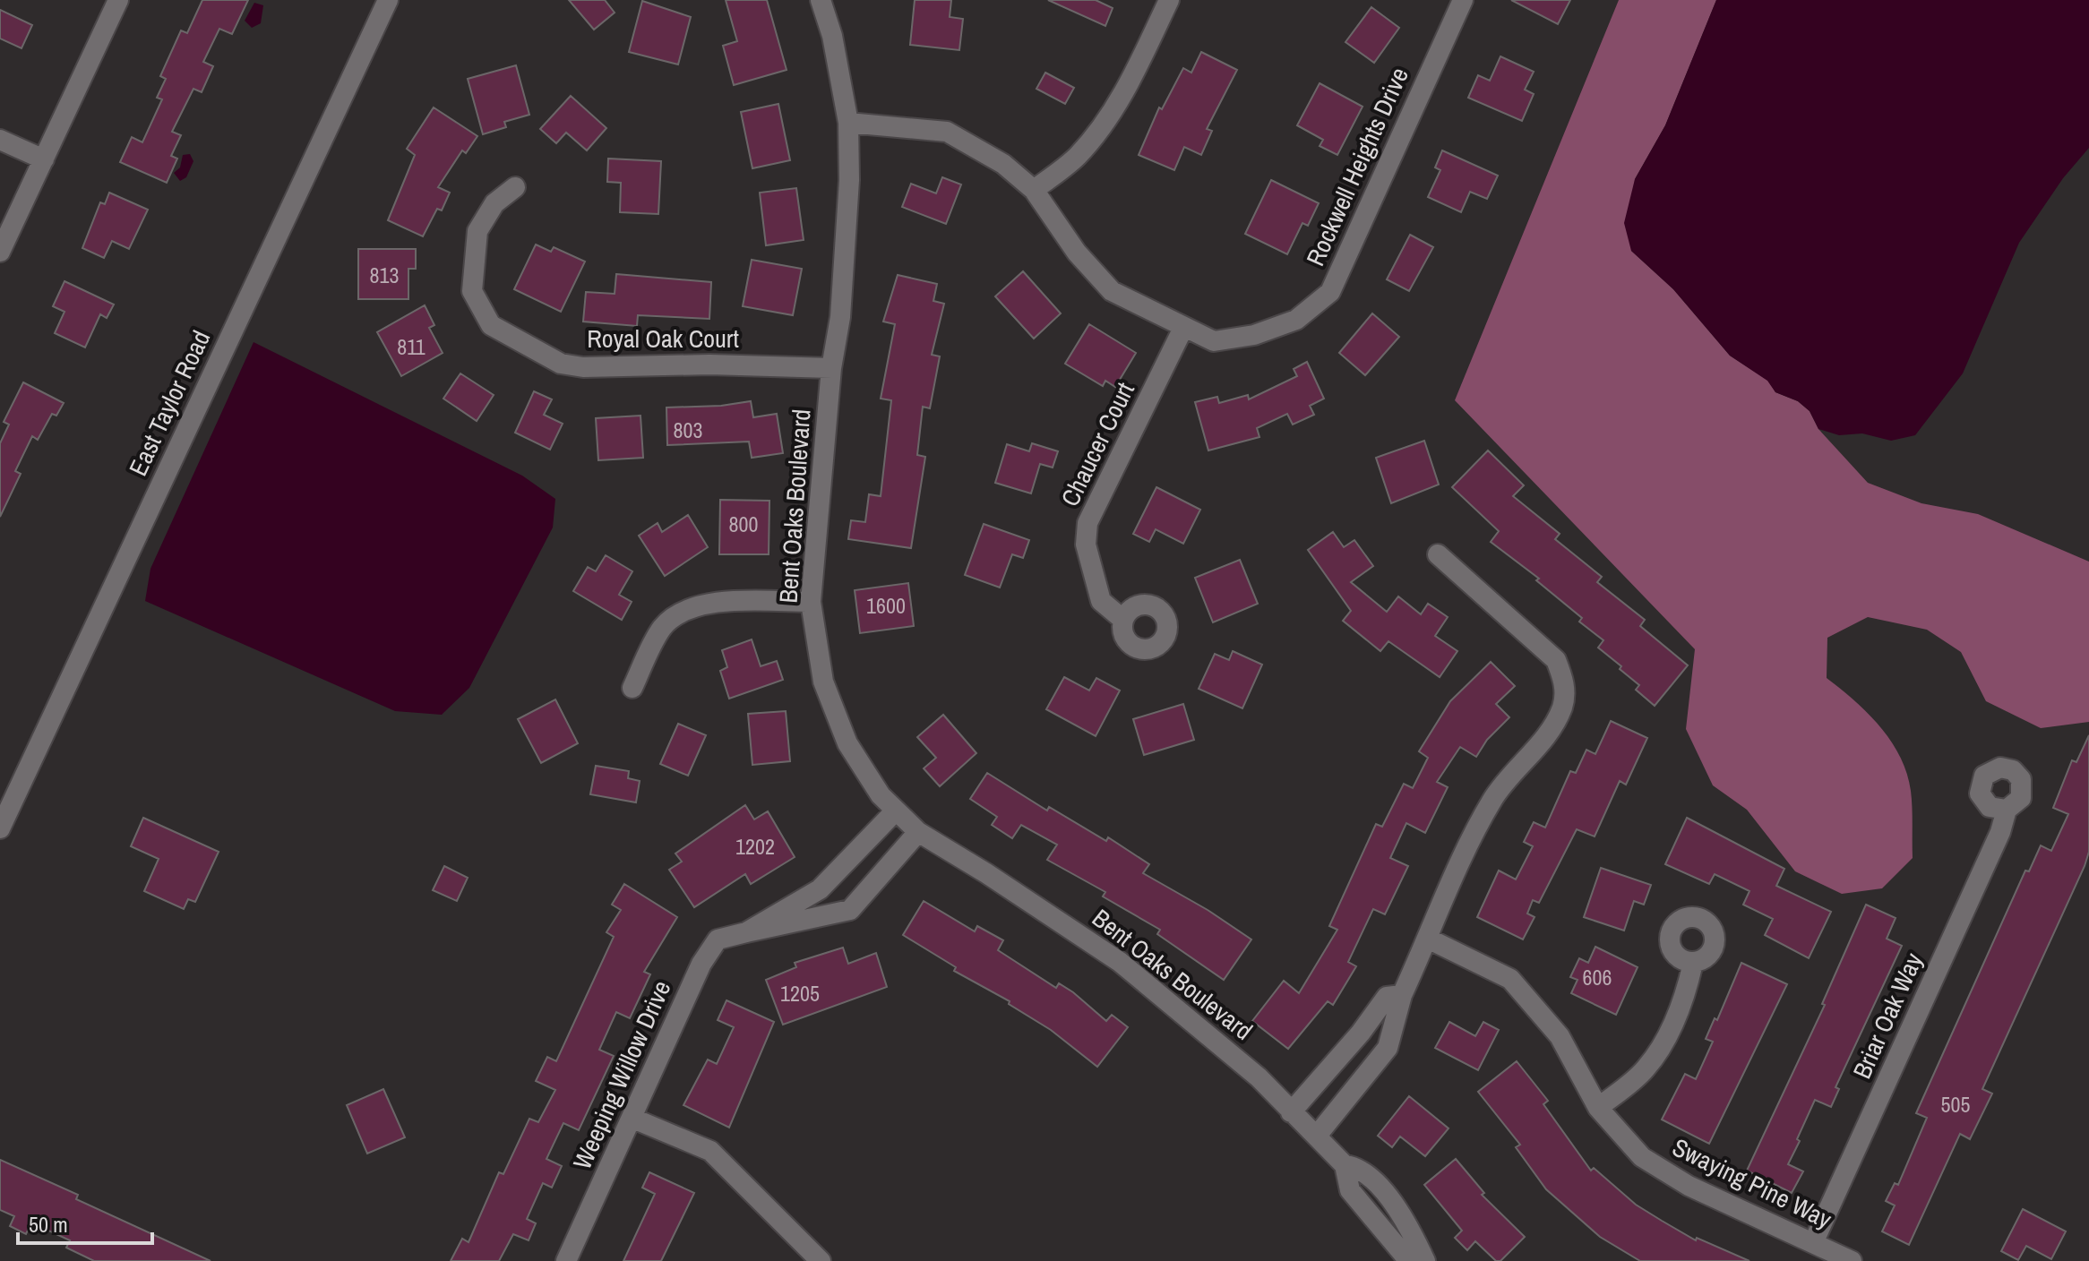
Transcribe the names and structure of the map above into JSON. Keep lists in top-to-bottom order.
{
  "streets": {
    "street": [
      "Rockwell Heights Drive",
      "Royal Oak Court",
      "East Taylor Road",
      "Chaucer Court",
      "Bent Oaks Boulevard",
      "Briar Oak Way",
      "Weeping Willow Drive",
      "Swaying Pine Way"
    ]
  },
  "crossings": [
    ["Rockwell Heights Drive", "Chaucer Court"],
    ["Rockwell Heights Drive", "Bent Oaks Boulevard"],
    ["Royal Oak Court", "Bent Oaks Boulevard"],
    ["Bent Oaks Boulevard", "Weeping Willow Drive"],
    ["Briar Oak Way", "Swaying Pine Way"]
  ],
  "house_numbers": [
    "813",
    "811",
    "803",
    "800",
    "1600",
    "1202",
    "606",
    "1205",
    "505"
  ],
  "scale_bar": "50 m"
}
